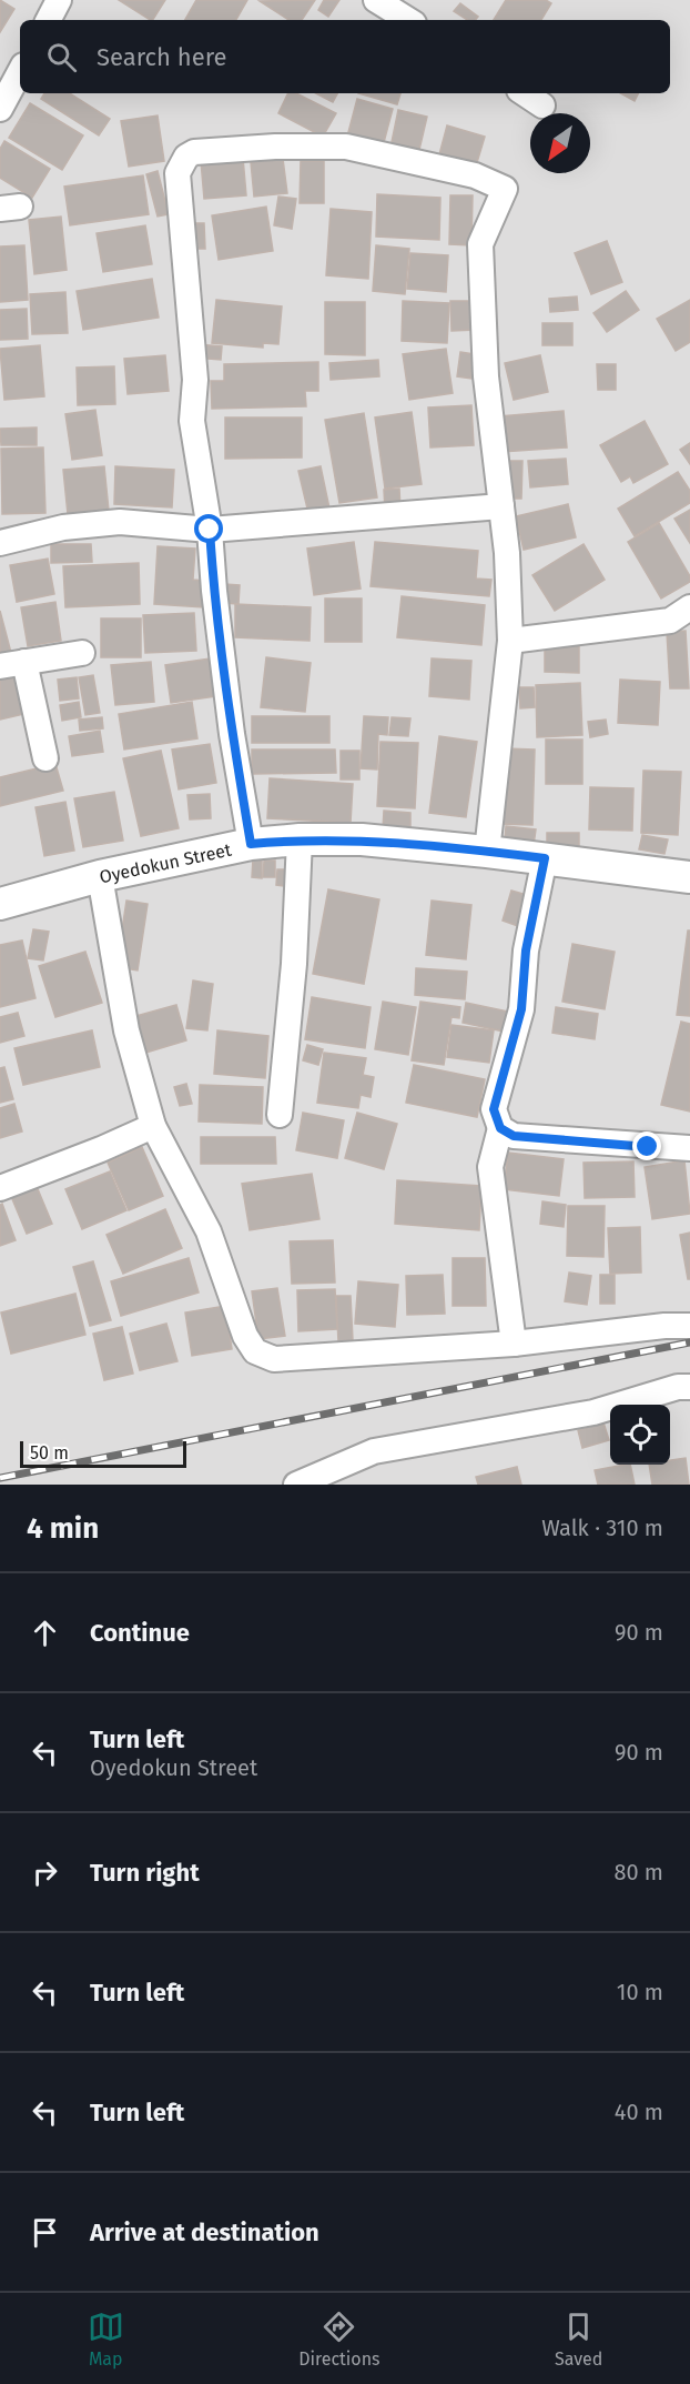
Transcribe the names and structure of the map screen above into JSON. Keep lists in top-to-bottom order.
{
  "streets": {
    "street": ["Oyedokun Street"]
  },
  "scale_bar": "50 m",
  "north": "bottom left",
  "page": {
    "search": "Search here",
    "scale": "50 m",
    "heading": ["4 min", "Walk · 310 m"],
    "list": [
      ["Continue", "90 m"],
      ["Turn left", "Oyedokun Street", "90 m"],
      ["Turn right", "80 m"],
      ["Turn left", "10 m"],
      ["Turn left", "40 m"],
      "Arrive at destination"
    ],
    "nav": ["Map", "Directions", "Saved"]
  }
}
